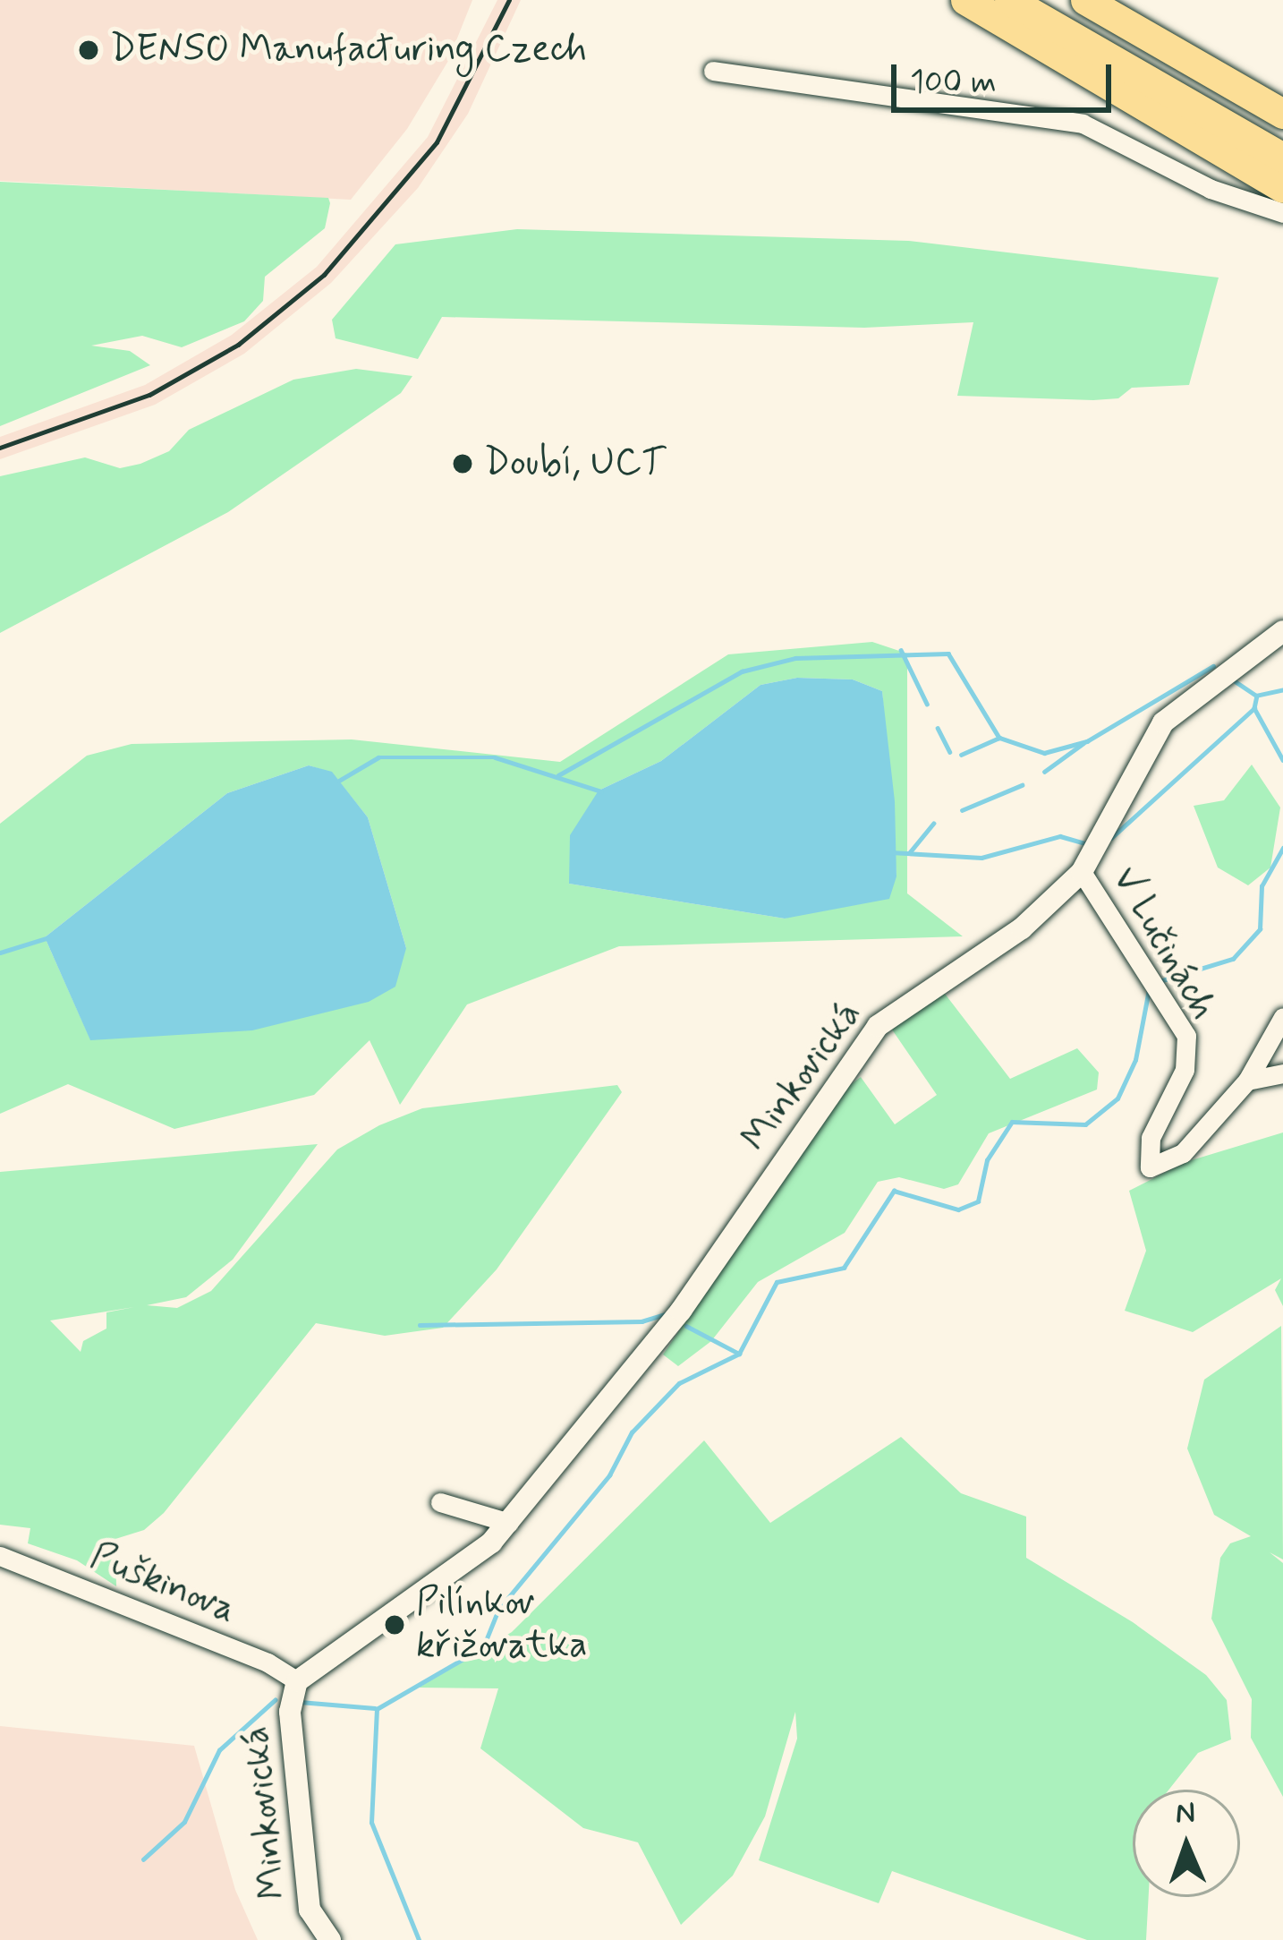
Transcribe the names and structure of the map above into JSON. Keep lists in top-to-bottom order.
{
  "streets": {
    "street": ["V Lučinách", "Minkovická", "Puškinova"]
  },
  "crossings": [
    ["V Lučinách", "Minkovická"],
    ["Minkovická", "Puškinova"]
  ],
  "places": ["DENSO Manufacturing Czech", "Doubí, UCT", "Pilínkov křižovatka"],
  "scale_bar": "100 m",
  "north": "top"
}
